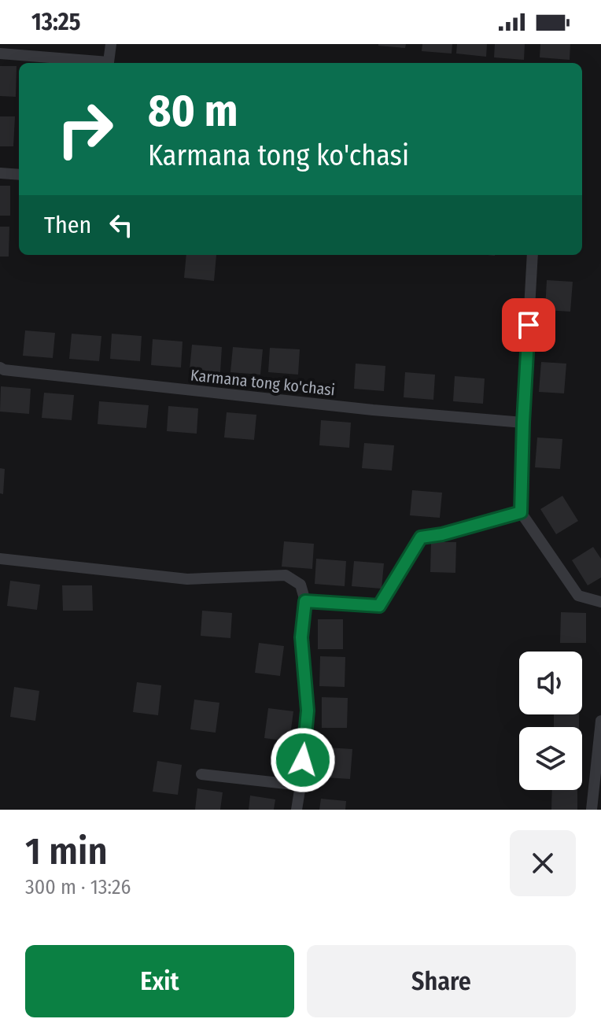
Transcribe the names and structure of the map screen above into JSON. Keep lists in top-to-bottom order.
{
  "streets": {
    "street": ["Karmana tong ko'chasi"]
  },
  "page": {
    "status": "13:25",
    "turn": ["80 m", "Karmana tong ko'chasi"],
    "then": "Then",
    "heading": ["1 min", "300 m · 13:26"],
    "buttons": ["Exit", "Share"]
  }
}
